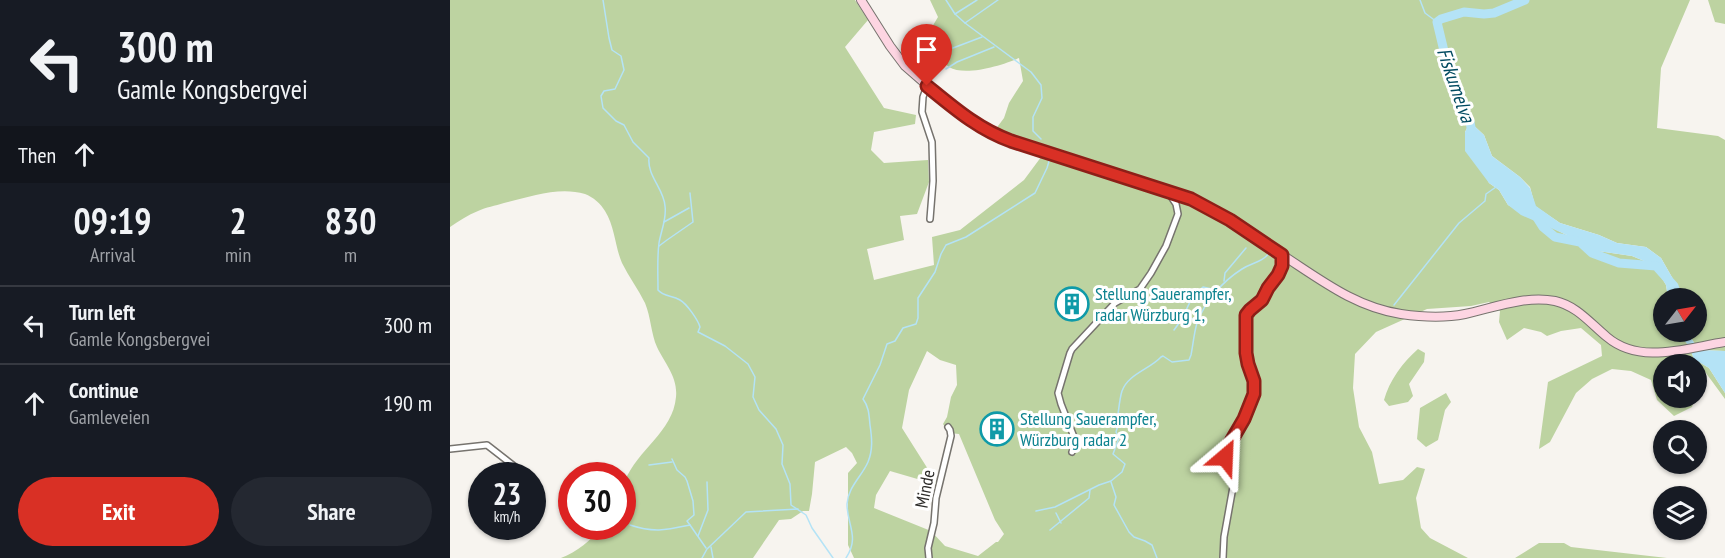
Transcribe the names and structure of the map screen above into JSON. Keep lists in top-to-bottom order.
{
  "streets": {
    "street": ["Minde"]
  },
  "water": ["Fiskumelva"],
  "places": {
    "building": ["Stellung Sauerampfer, radar Würzburg 1,", "Stellung Sauerampfer, Würzburg radar 2"]
  },
  "north": "top right",
  "page": {
    "turn": ["300 m", "Gamle Kongsbergvei"],
    "then": "Then",
    "eta": [
      "09:19",
      "Arrival",
      "2",
      "min",
      "830",
      "m"
    ],
    "list": [
      {
        "name": "Turn left",
        "note": "Gamle Kongsbergvei",
        "value": "300 m"
      },
      {
        "name": "Continue",
        "note": "Gamleveien",
        "value": "190 m"
      }
    ],
    "speed": "23 km/h",
    "limit": "30",
    "buttons": ["Exit", "Share"]
  }
}
